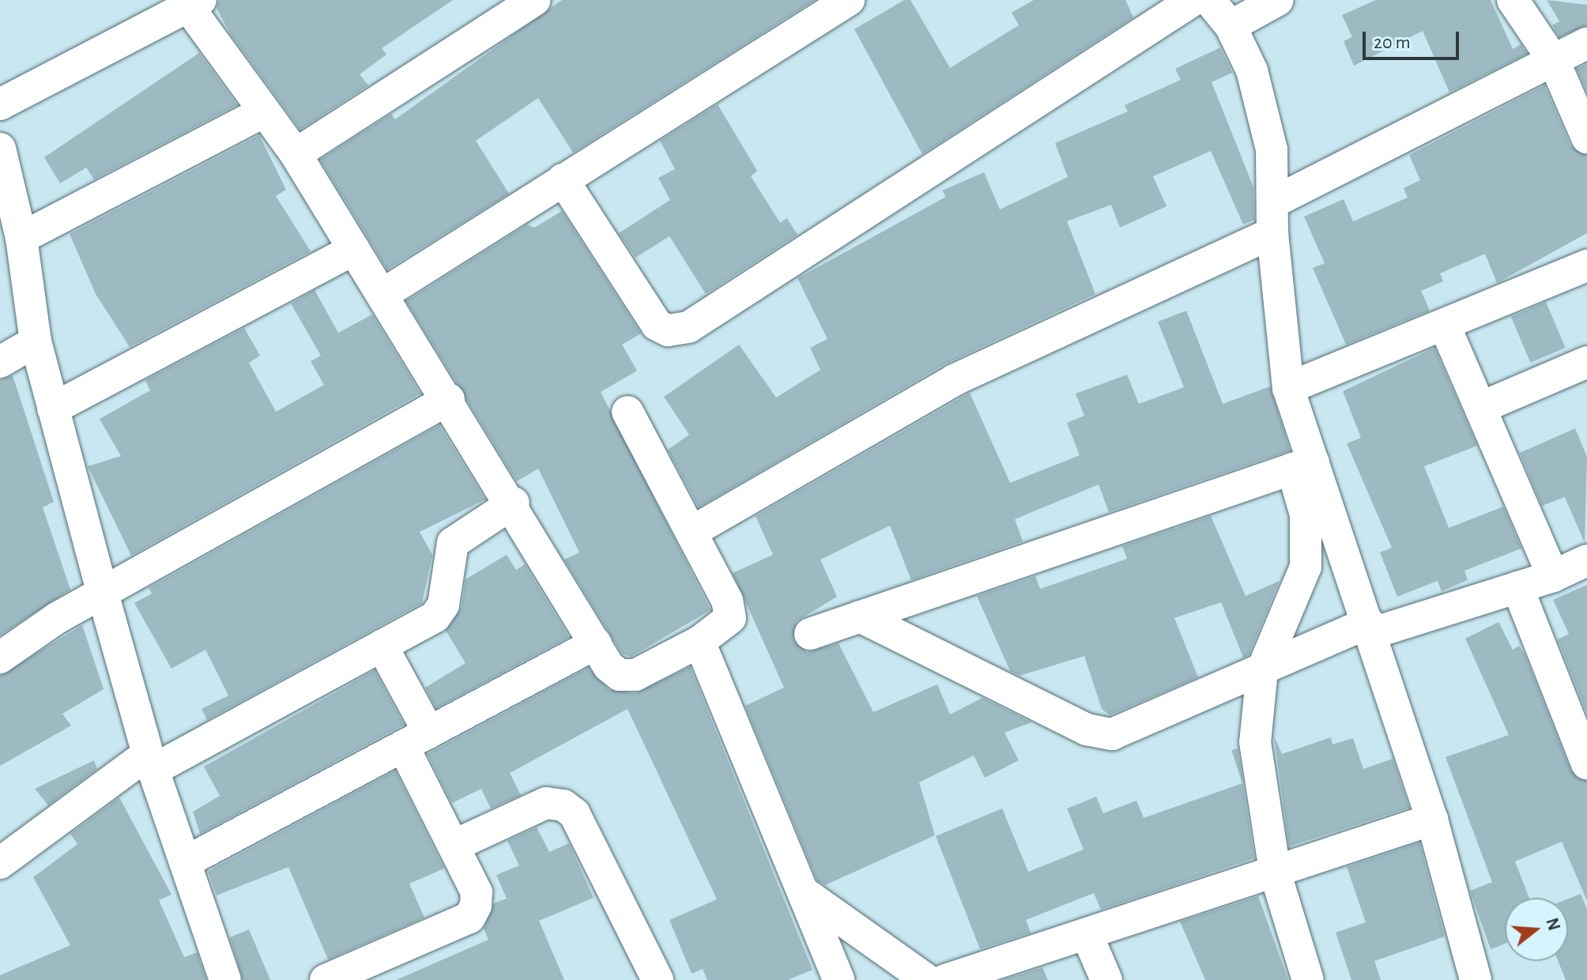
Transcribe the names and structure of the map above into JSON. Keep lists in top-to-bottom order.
{
  "scale_bar": "20 m",
  "north": "right"
}
